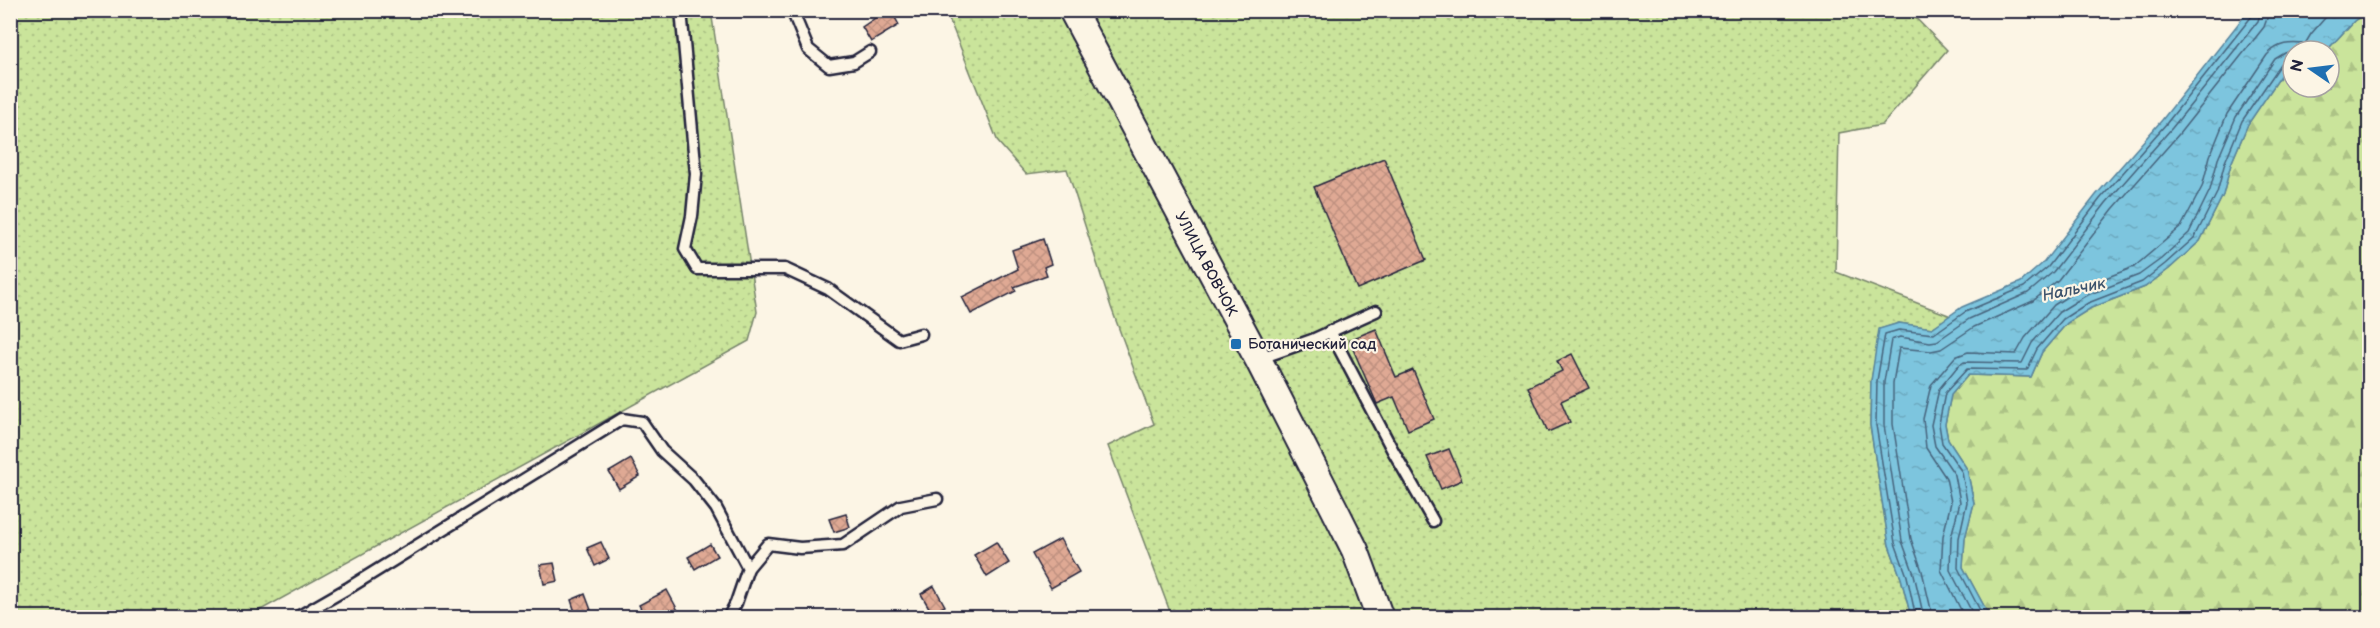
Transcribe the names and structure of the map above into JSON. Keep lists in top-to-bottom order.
{
  "streets": {
    "street": ["УЛИЦА ВОВЧОК"]
  },
  "water": ["Нальчик"],
  "places": {
    "transit": ["Ботанический сад"]
  },
  "north": "left"
}
